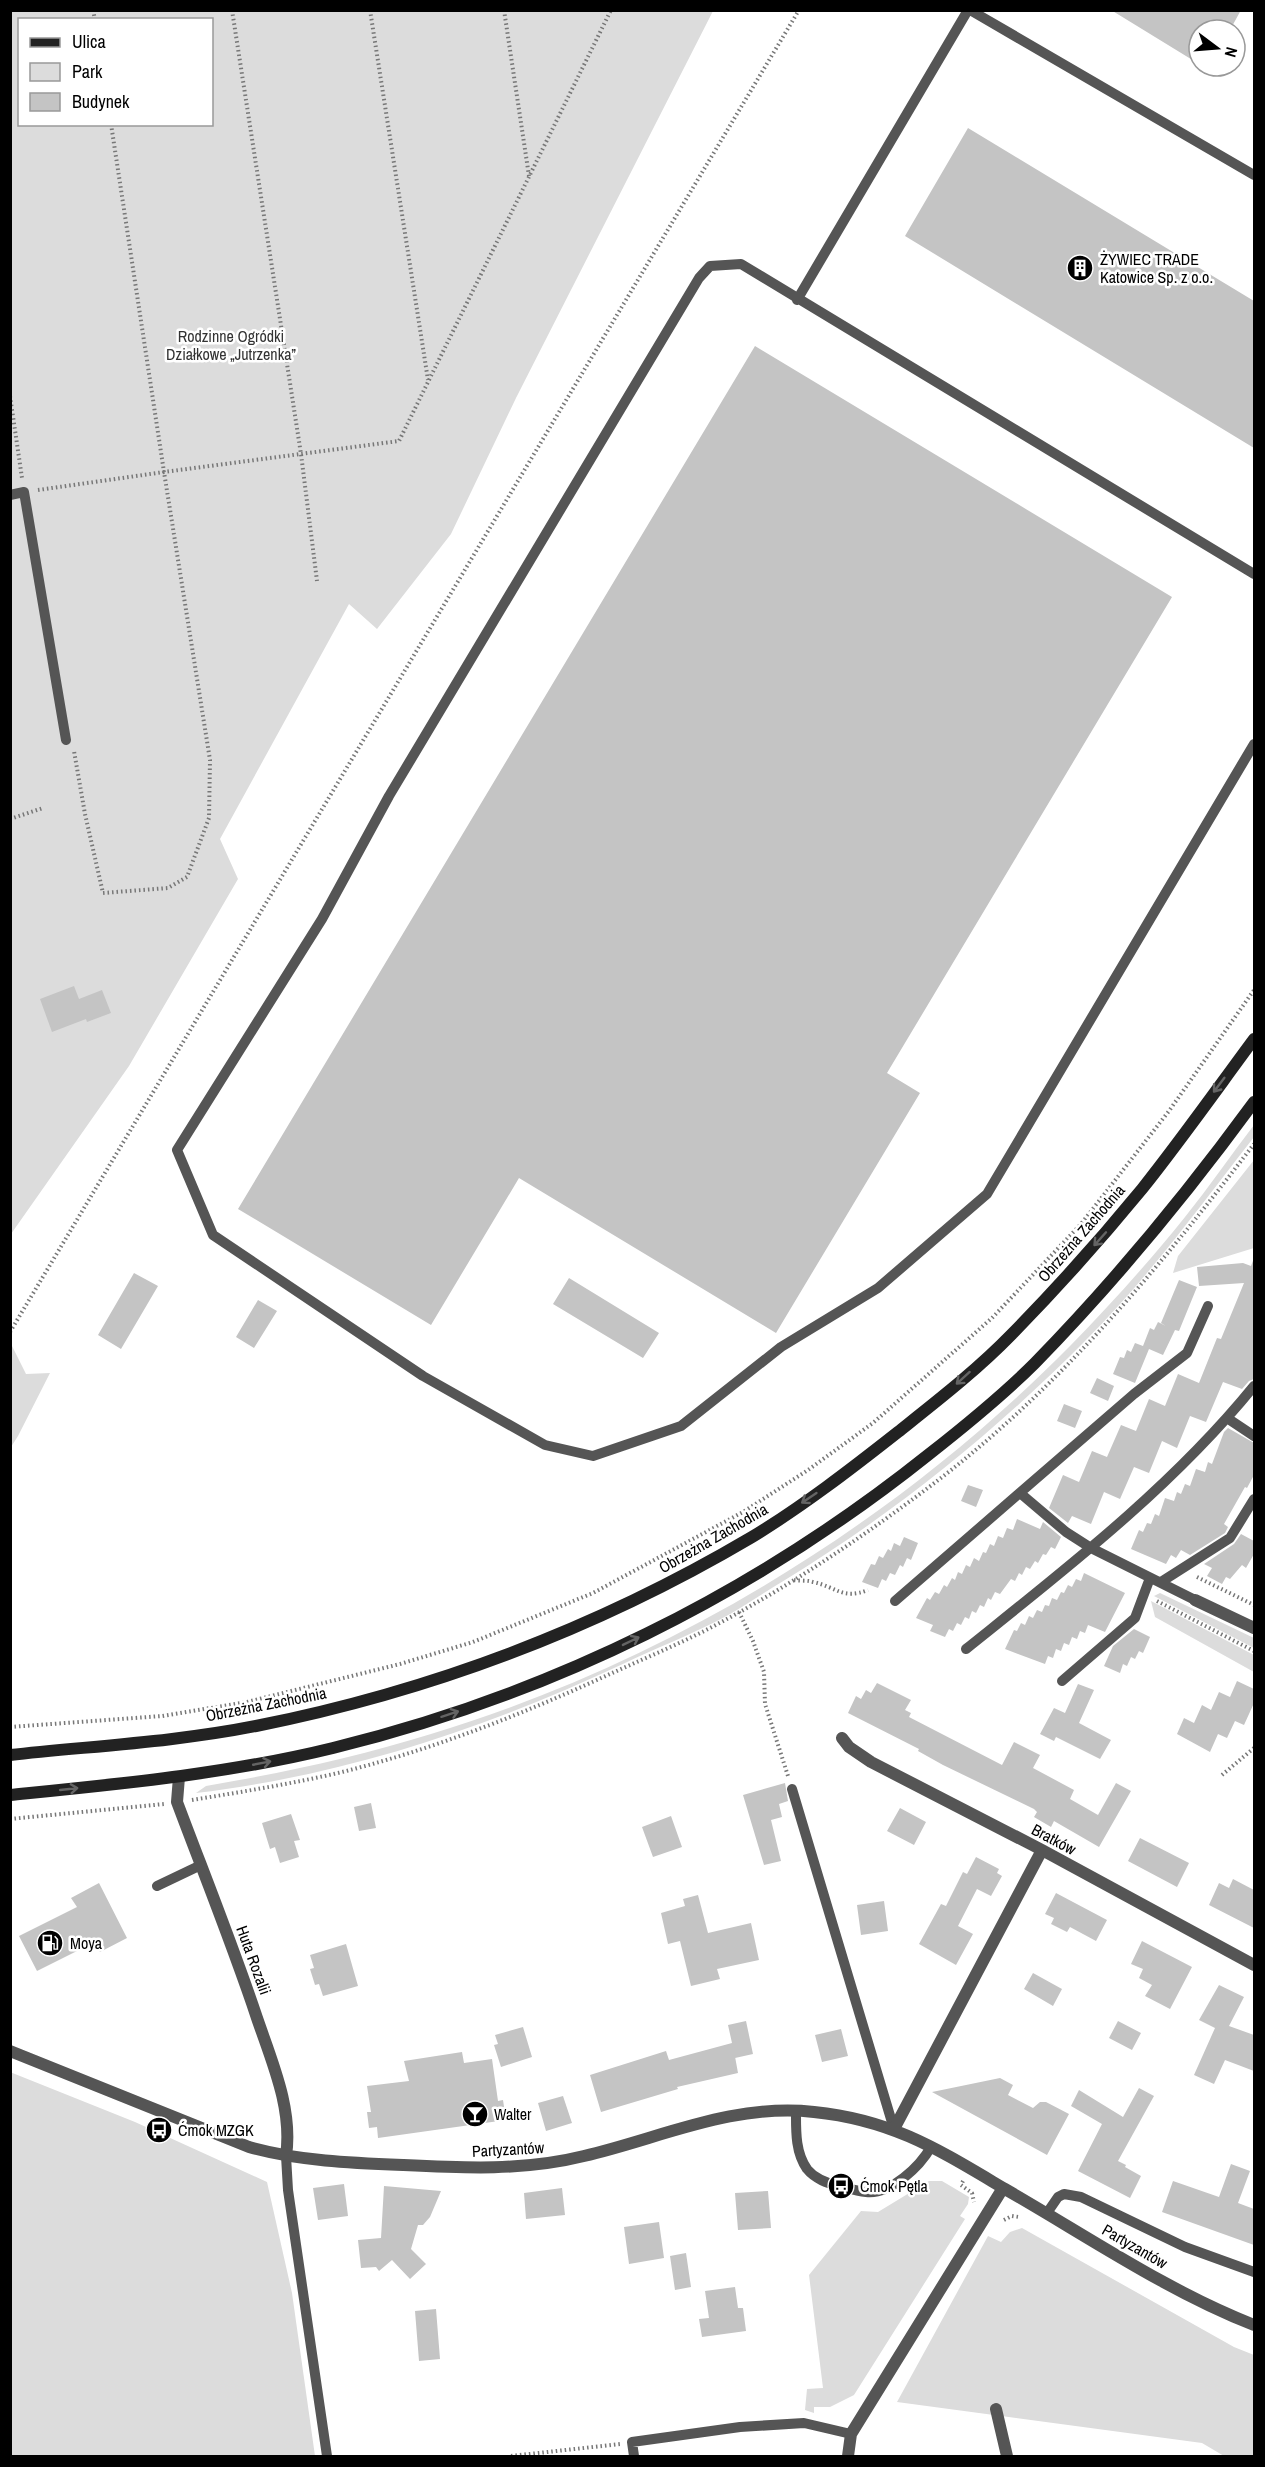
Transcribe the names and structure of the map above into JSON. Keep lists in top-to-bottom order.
{
  "streets": {
    "street": [
      "Obrzeżna Zachodnia",
      "Bratków",
      "Huta Rozalii",
      "Partyzantów"
    ]
  },
  "crossings": [
    ["Huta Rozalii", "Partyzantów"]
  ],
  "parks": ["Rodzinne Ogródki Działkowe „Jutrzenka”"],
  "places": {
    "building": ["ŻYWIEC TRADE Katowice Sp. z o.o."],
    "fuel station": ["Moya"],
    "bar": ["Walter"],
    "bus stop": ["Ćmok MZGK", "Ćmok Pętla"]
  },
  "legend": ["Ulica", "Park", "Budynek"],
  "north": "right"
}
